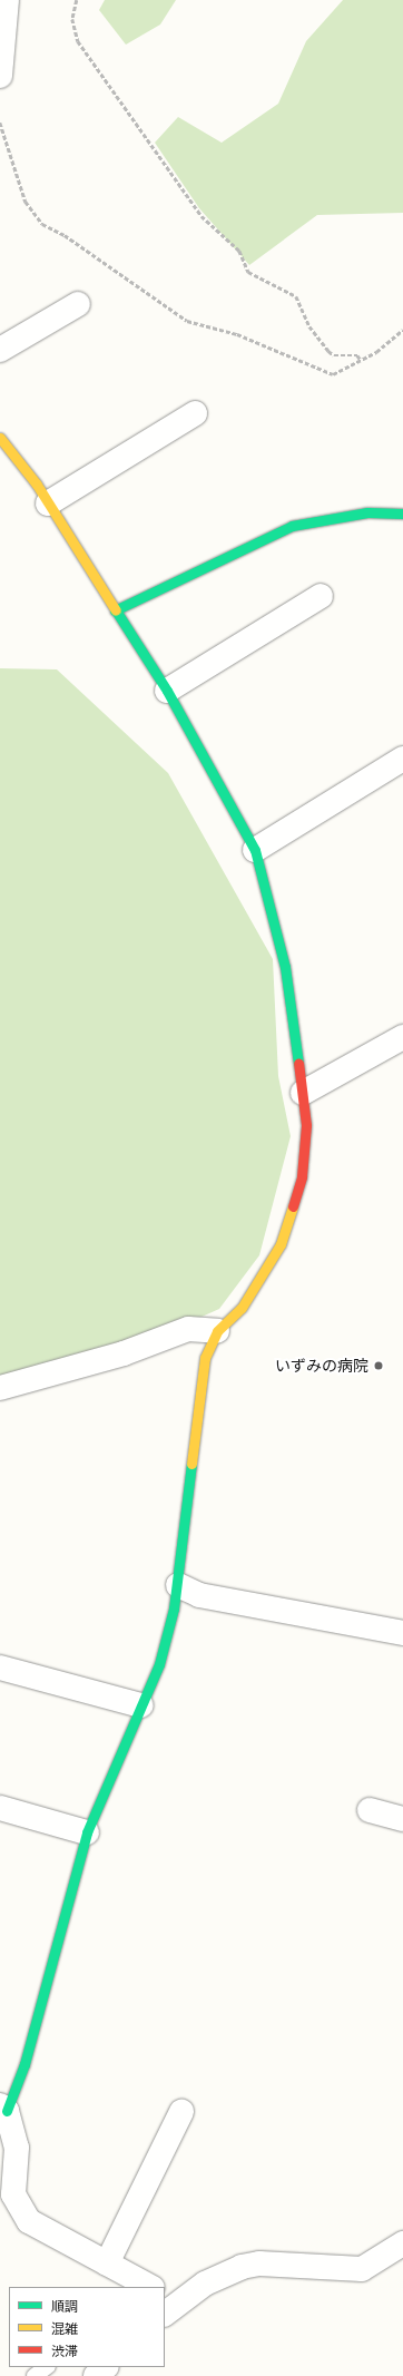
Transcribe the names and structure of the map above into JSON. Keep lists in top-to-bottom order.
{
  "places": ["いずみの病院"],
  "legend": ["順調", "混雑", "渋滞"]
}
